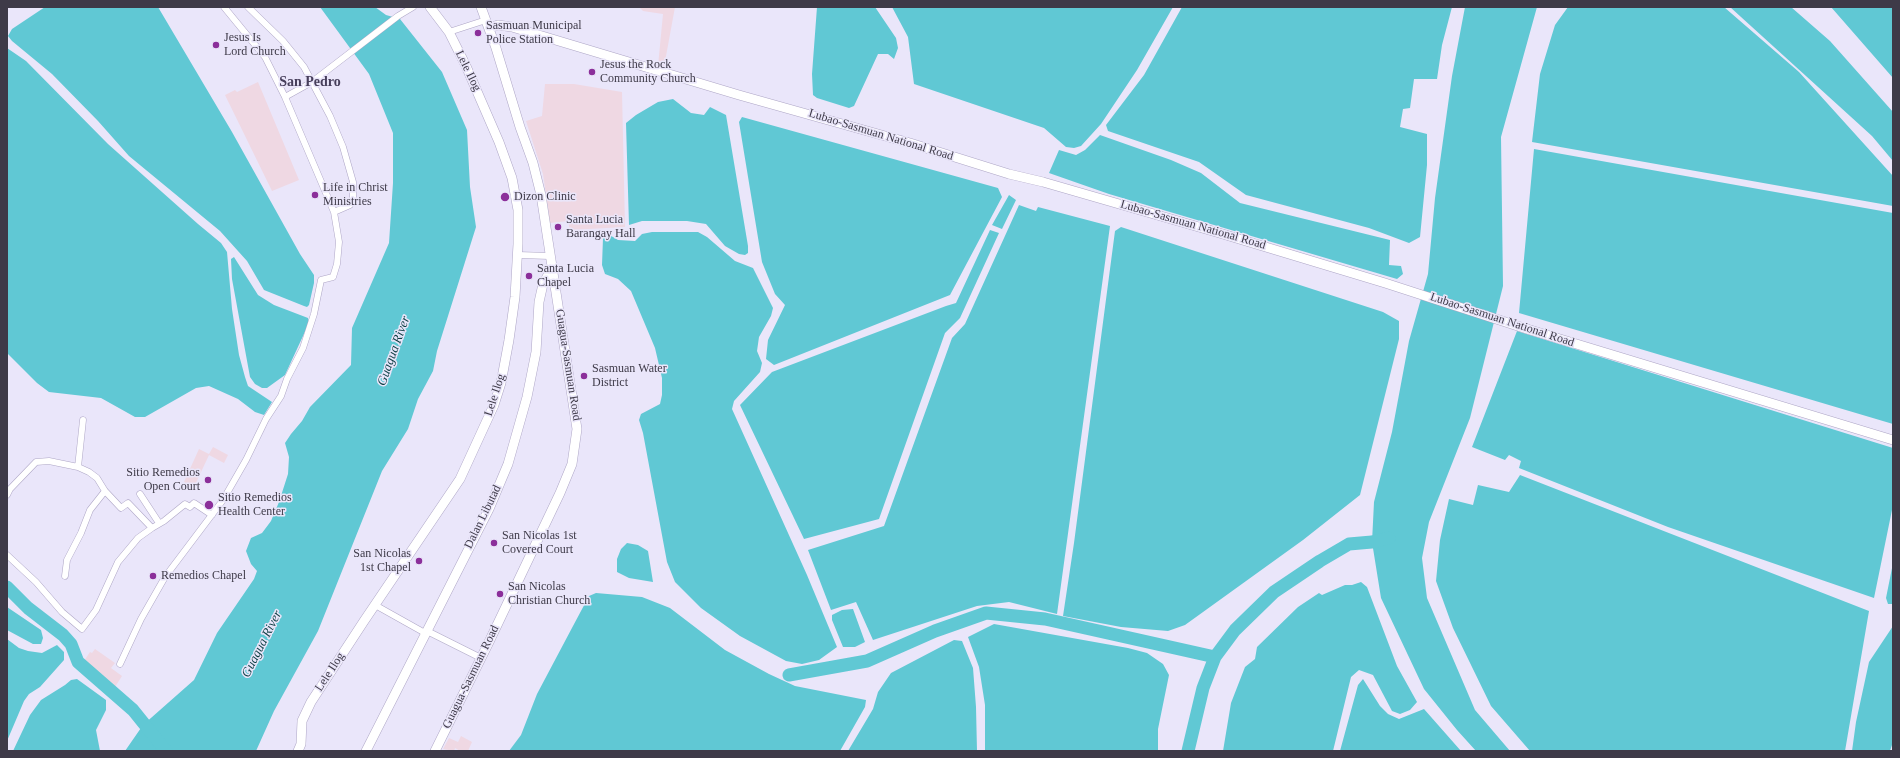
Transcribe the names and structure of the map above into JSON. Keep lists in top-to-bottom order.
{
  "streets": {
    "main road": [
      "Lele Ilog",
      "Lubao-Sasmuan National Road",
      "Guagua-Sasmuan Road",
      "Dalan Libutad"
    ]
  },
  "crossings": [
    ["Lubao-Sasmuan National Road", "Guagua-Sasmuan Road"],
    ["Guagua-Sasmuan Road", "Dalan Libutad"]
  ],
  "districts": ["San Pedro"],
  "water": ["Guagua River"],
  "places": [
    "Sasmuan Municipal Police Station",
    "Jesus Is Lord Church",
    "Jesus the Rock Community Church",
    "Life in Christ Ministries",
    "Dizon Clinic",
    "Santa Lucia Barangay Hall",
    "Santa Lucia Chapel",
    "Sasmuan Water District",
    "Sitio Remedios Open Court",
    "Sitio Remedios Health Center",
    "San Nicolas 1st Covered Court",
    "San Nicolas 1st Chapel",
    "Remedios Chapel",
    "San Nicolas Christian Church"
  ]
}
